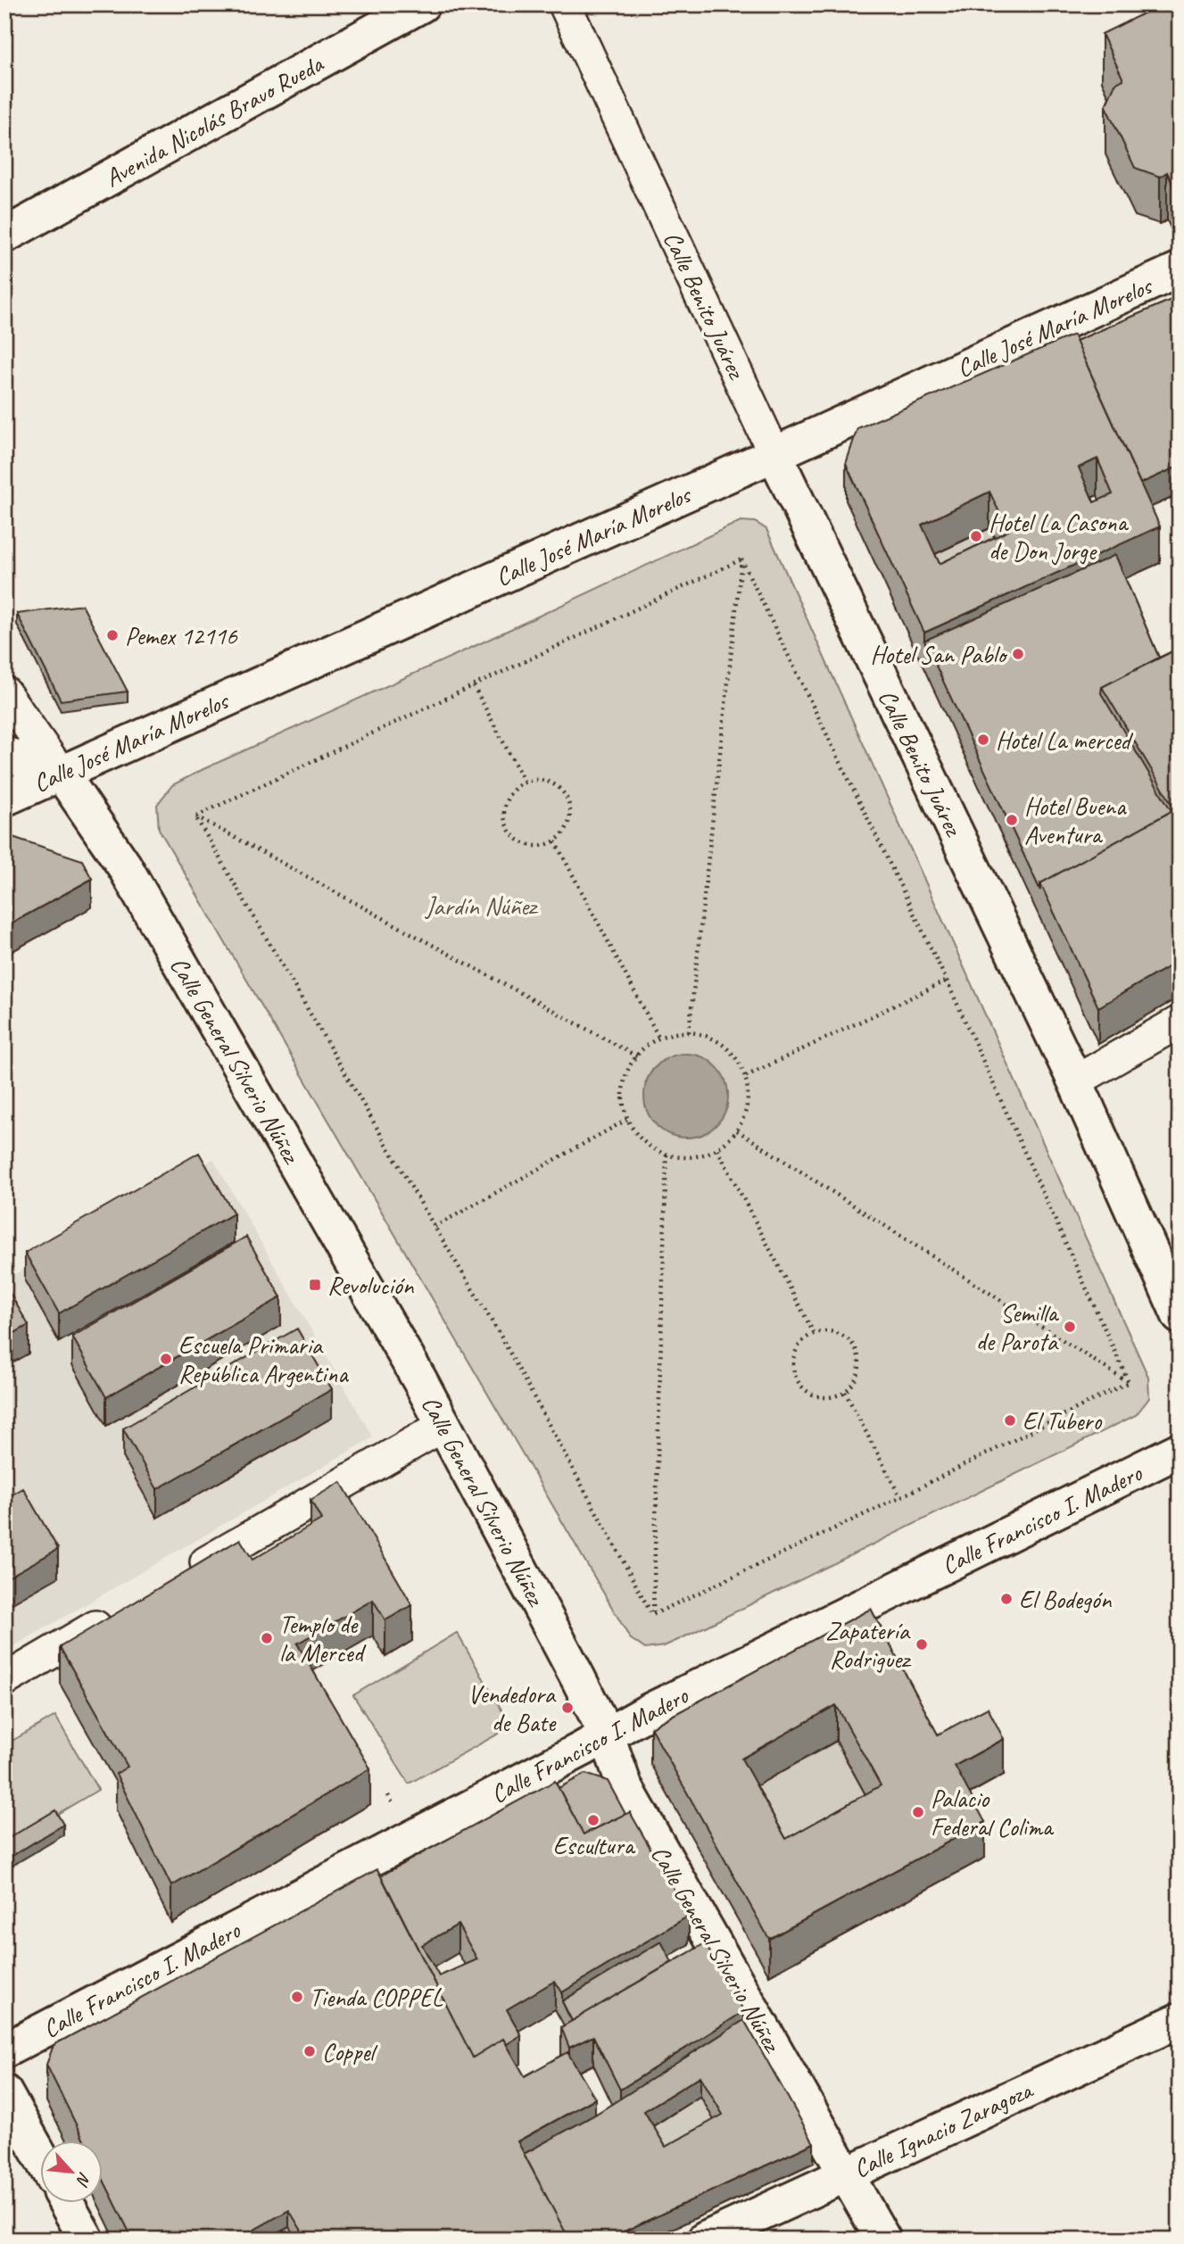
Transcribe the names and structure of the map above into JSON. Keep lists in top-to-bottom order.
{
  "streets": {
    "main road": [
      "Avenida Nicolás Bravo Rueda",
      "Calle Benito Juárez",
      "Calle José María Morelos",
      "Calle General Silverio Núñez",
      "Calle Francisco I. Madero",
      "Calle Ignacio Zaragoza"
    ]
  },
  "crossings": [
    ["Calle Benito Juárez", "Calle José María Morelos"],
    ["Calle José María Morelos", "Calle General Silverio Núñez"],
    ["Calle General Silverio Núñez", "Calle Francisco I. Madero"],
    ["Calle General Silverio Núñez", "Calle Ignacio Zaragoza"]
  ],
  "parks": ["Jardín Núñez"],
  "places": {
    "other": [
      "Hotel La Casona de Don Jorge",
      "Pemex 12116",
      "Hotel San Pablo",
      "Hotel La merced",
      "Hotel Buena Aventura",
      "Semilla de Parota",
      "Escuela Primaria República Argentina",
      "El Tubero",
      "El Bodegón",
      "Templo de la Merced",
      "Zapatería Rodriguez",
      "Vendedora de Bate",
      "Palacio Federal Colima",
      "Escultura",
      "Tienda COPPEL",
      "Coppel"
    ],
    "transit": ["Revolución"]
  },
  "north": "bottom right"
}
